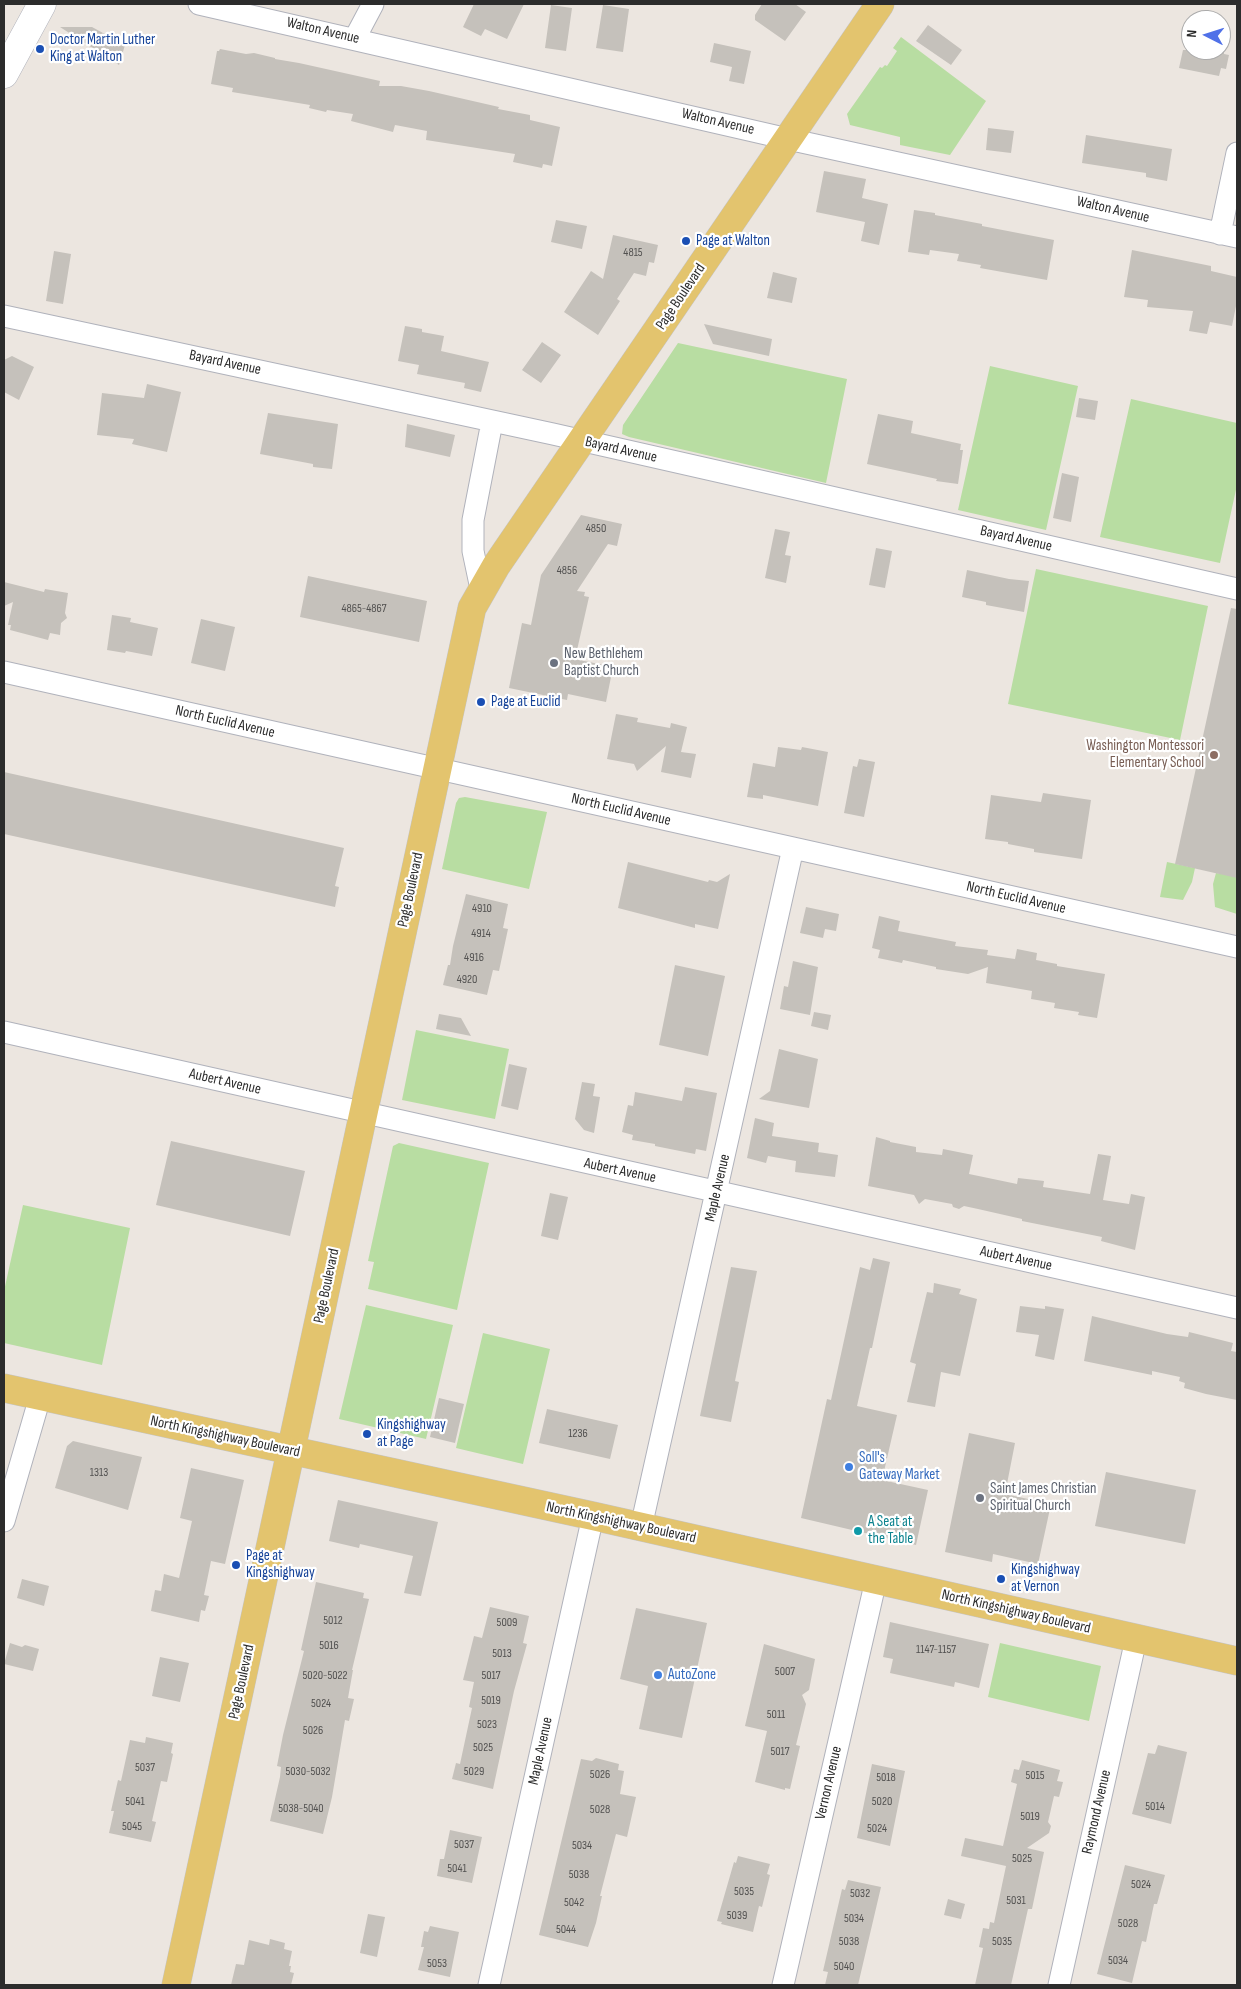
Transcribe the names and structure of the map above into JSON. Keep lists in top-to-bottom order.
{
  "streets": {
    "main road": ["Page Boulevard", "North Kingshighway Boulevard"],
    "street": [
      "Walton Avenue",
      "Bayard Avenue",
      "North Euclid Avenue",
      "Aubert Avenue",
      "Maple Avenue",
      "Vernon Avenue",
      "Raymond Avenue"
    ]
  },
  "crossings": [
    ["Walton Avenue", "Page Boulevard"],
    ["Page Boulevard", "Bayard Avenue"],
    ["Page Boulevard", "North Euclid Avenue"],
    ["Page Boulevard", "Aubert Avenue"],
    ["Page Boulevard", "North Kingshighway Boulevard"],
    ["North Euclid Avenue", "Maple Avenue"],
    ["Aubert Avenue", "Maple Avenue"],
    ["Maple Avenue", "North Kingshighway Boulevard"],
    ["North Kingshighway Boulevard", "Vernon Avenue"],
    ["North Kingshighway Boulevard", "Raymond Avenue"]
  ],
  "places": [
    "Doctor Martin Luther King at Walton",
    "Page at Walton",
    "New Bethlehem Baptist Church",
    "Page at Euclid",
    "Washington Montessori Elementary School",
    "Kingshighway at Page",
    "Soll's Gateway Market",
    "Saint James Christian Spiritual Church",
    "A Seat at the Table",
    "Page at Kingshighway",
    "Kingshighway at Vernon",
    "AutoZone"
  ],
  "house_numbers": [
    "4815",
    "4850",
    "4856",
    "4865-4867",
    "4910",
    "4914",
    "4916",
    "4920",
    "1236",
    "1313",
    "5012",
    "5009",
    "5016",
    "1147-1157",
    "5013",
    "5007",
    "5020-5022",
    "5017",
    "5019",
    "5024",
    "5011",
    "5023",
    "5026",
    "5025",
    "5017",
    "5037",
    "5030-5032",
    "5029",
    "5026",
    "5015",
    "5018",
    "5041",
    "5020",
    "5014",
    "5038-5040",
    "5028",
    "5019",
    "5045",
    "5024",
    "5037",
    "5034",
    "5025",
    "5041",
    "5038",
    "5024",
    "5035",
    "5032",
    "5031",
    "5042",
    "5039",
    "5034",
    "5028",
    "5044",
    "5038",
    "5035",
    "5034",
    "5053",
    "5040"
  ],
  "north": "left"
}
